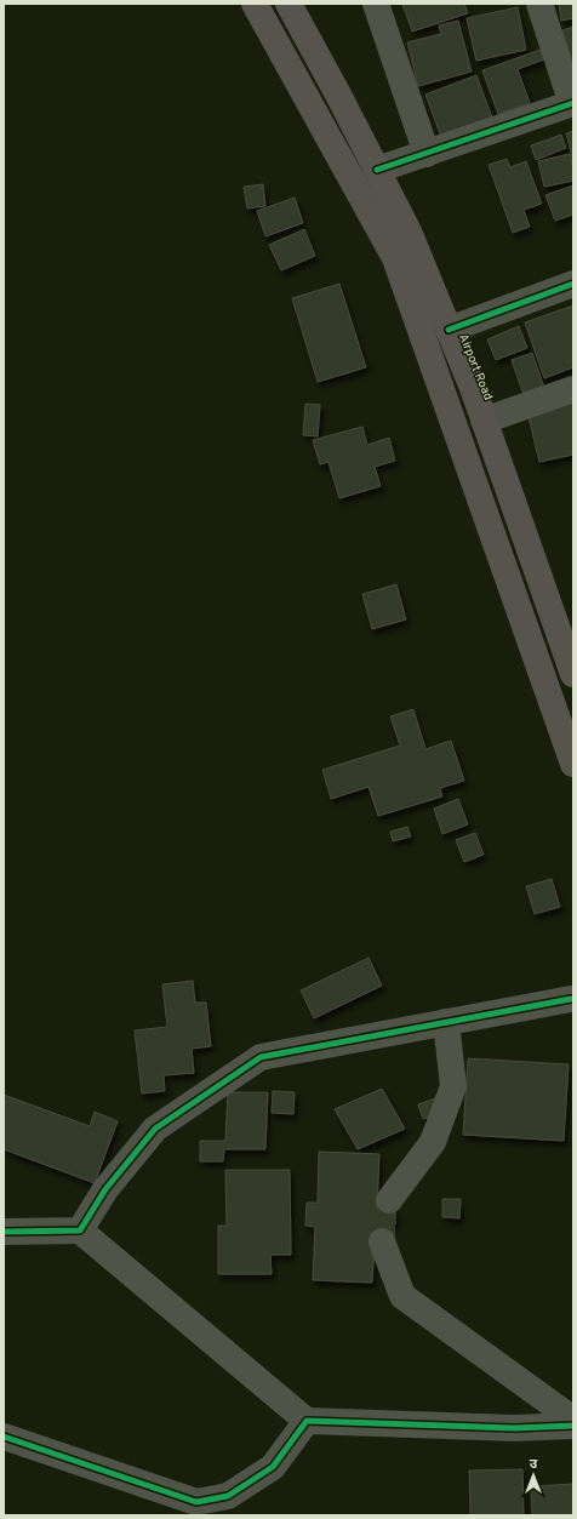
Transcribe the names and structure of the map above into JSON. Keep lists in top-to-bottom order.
{
  "streets": {
    "main road": ["Airport Road"]
  },
  "north": "top"
}
